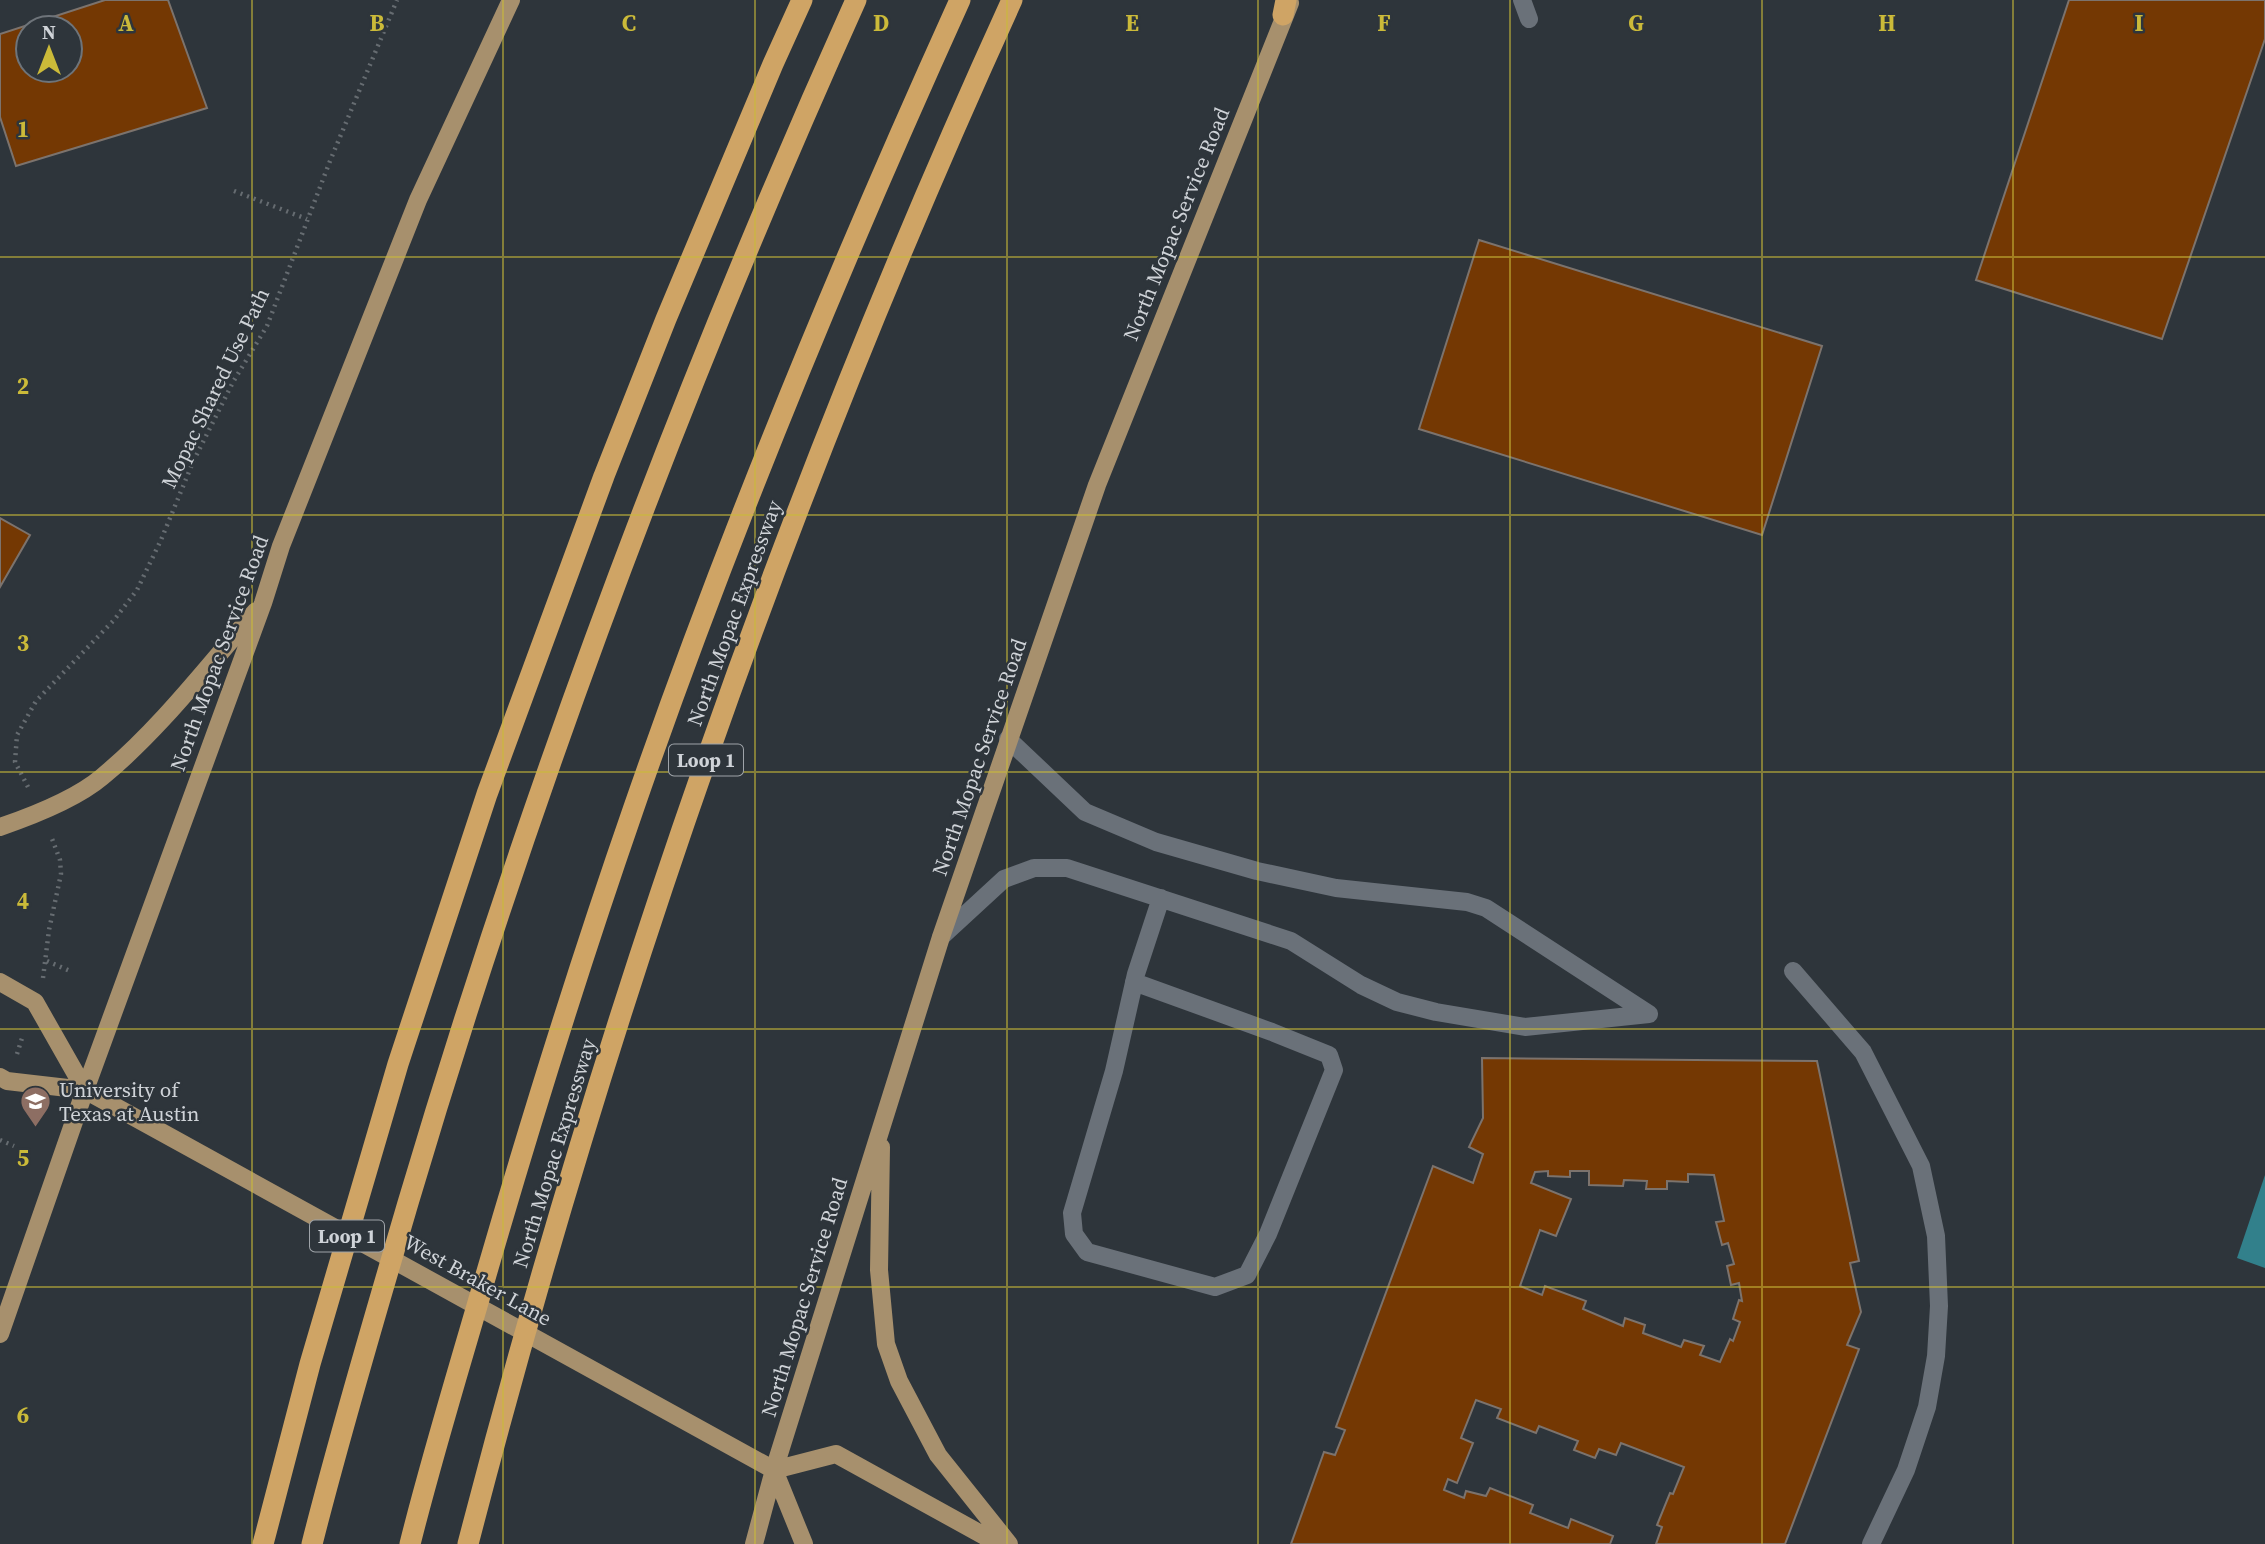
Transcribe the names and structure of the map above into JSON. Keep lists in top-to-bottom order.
{
  "streets": {
    "highway": ["North Mopac Expressway", "Loop 1"],
    "main road": ["North Mopac Service Road", "West Braker Lane"],
    "path": ["Mopac Shared Use Path"]
  },
  "crossings": [
    ["North Mopac Service Road", "West Braker Lane"]
  ],
  "places": {
    "school or university": ["University of Texas at Austin"]
  },
  "north": "top",
  "grid": {
    "columns": [
      "A",
      "B",
      "C",
      "D",
      "E",
      "F",
      "G",
      "H",
      "I"
    ],
    "rows": [
      "1",
      "2",
      "3",
      "4",
      "5",
      "6"
    ]
  }
}
